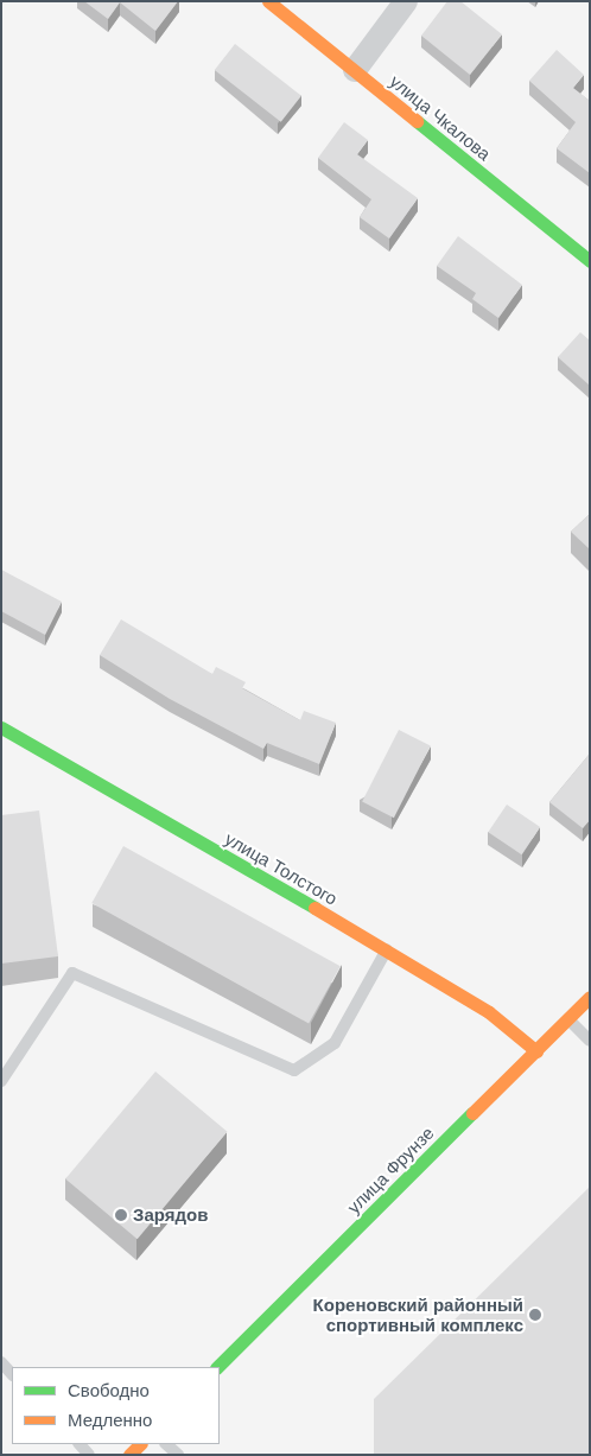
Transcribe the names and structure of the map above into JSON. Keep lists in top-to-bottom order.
{
  "streets": {
    "street": ["улица Чкалова", "улица Толстого", "улица Фрунзе"]
  },
  "crossings": [
    ["улица Толстого", "улица Фрунзе"]
  ],
  "places": ["Зарядов", "Кореновский районный спортивный комплекс"],
  "legend": ["Свободно", "Медленно"]
}
